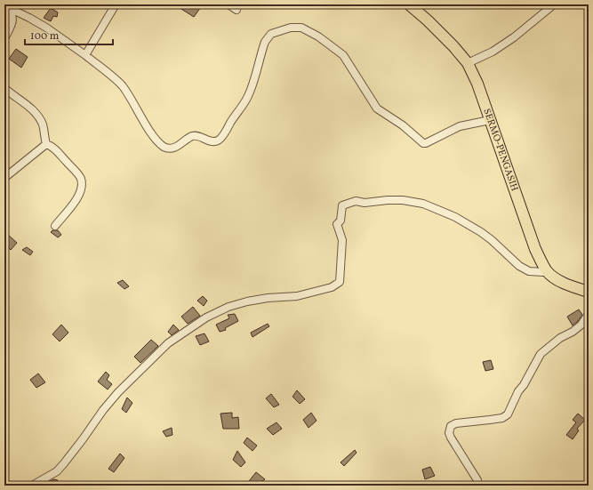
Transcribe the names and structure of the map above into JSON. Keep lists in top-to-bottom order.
{
  "streets": {
    "main road": ["SERMO-PENGASIH"]
  },
  "scale_bar": "100 m"
}
